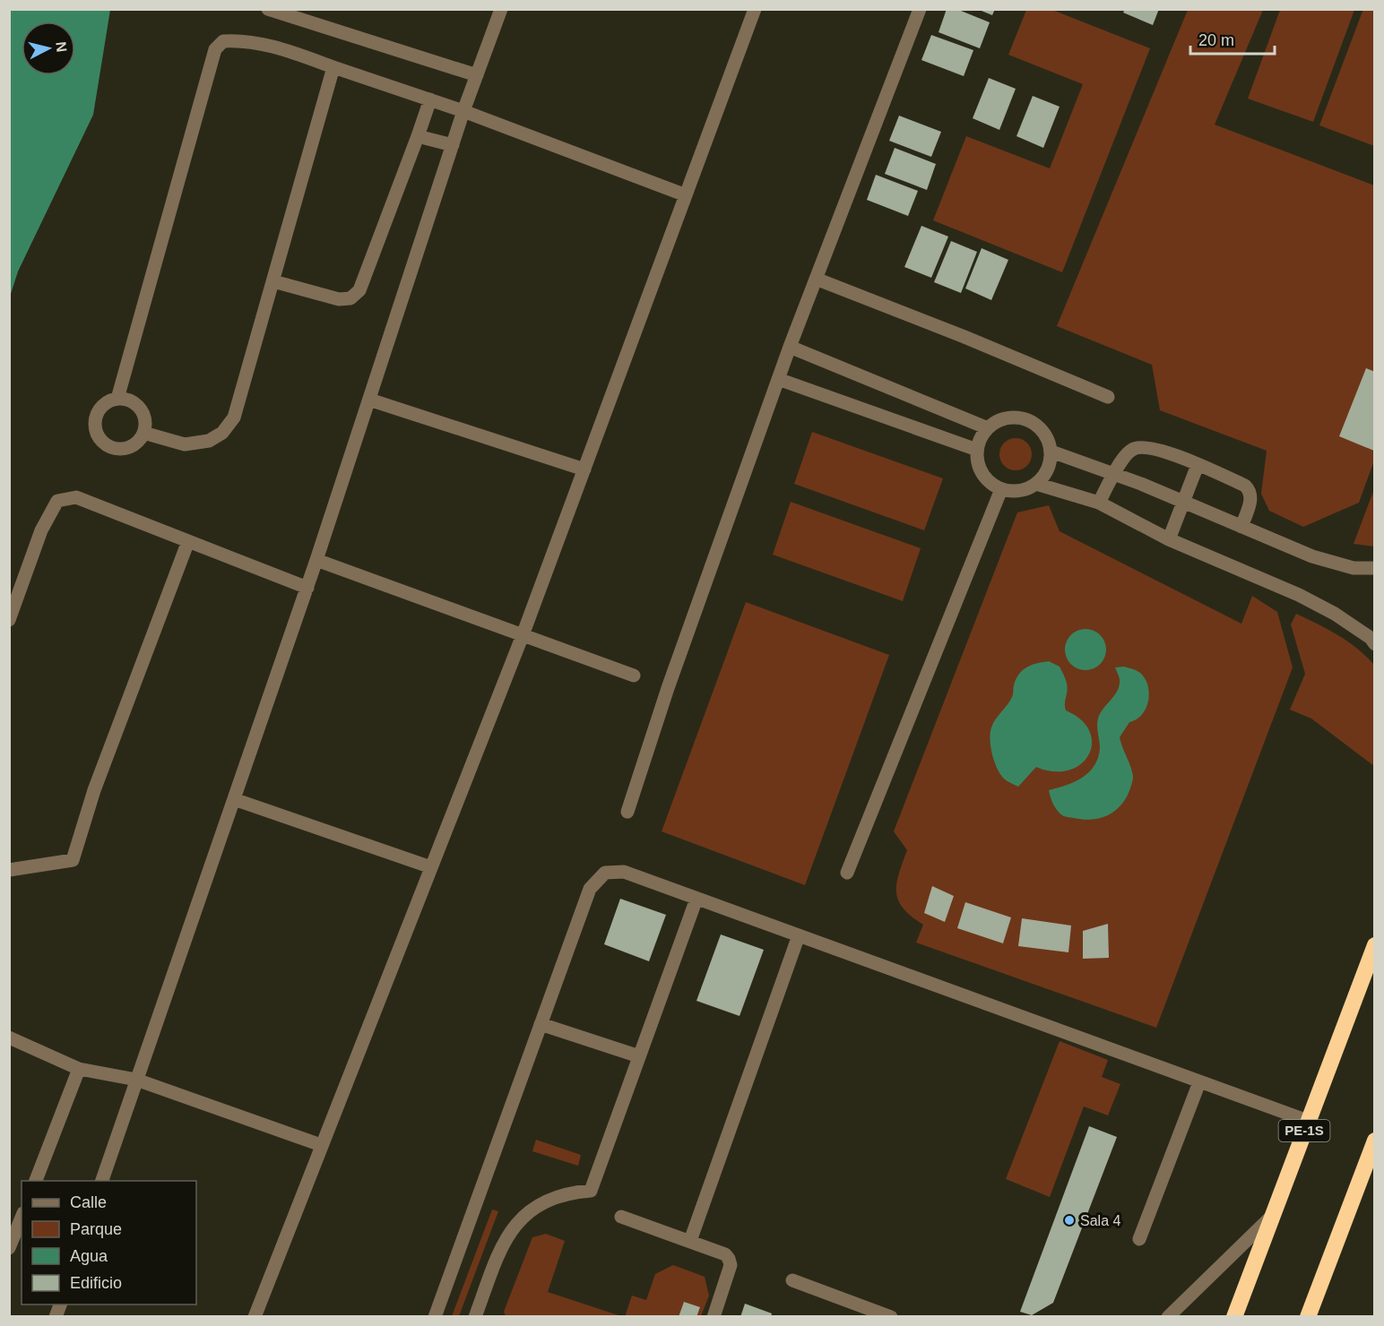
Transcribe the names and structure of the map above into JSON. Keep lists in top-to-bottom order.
{
  "streets": {
    "highway": ["PE-1S"]
  },
  "places": ["Sala 4"],
  "legend": [
    "Calle",
    "Parque",
    "Agua",
    "Edificio"
  ],
  "scale_bar": "20 m",
  "north": "right"
}
